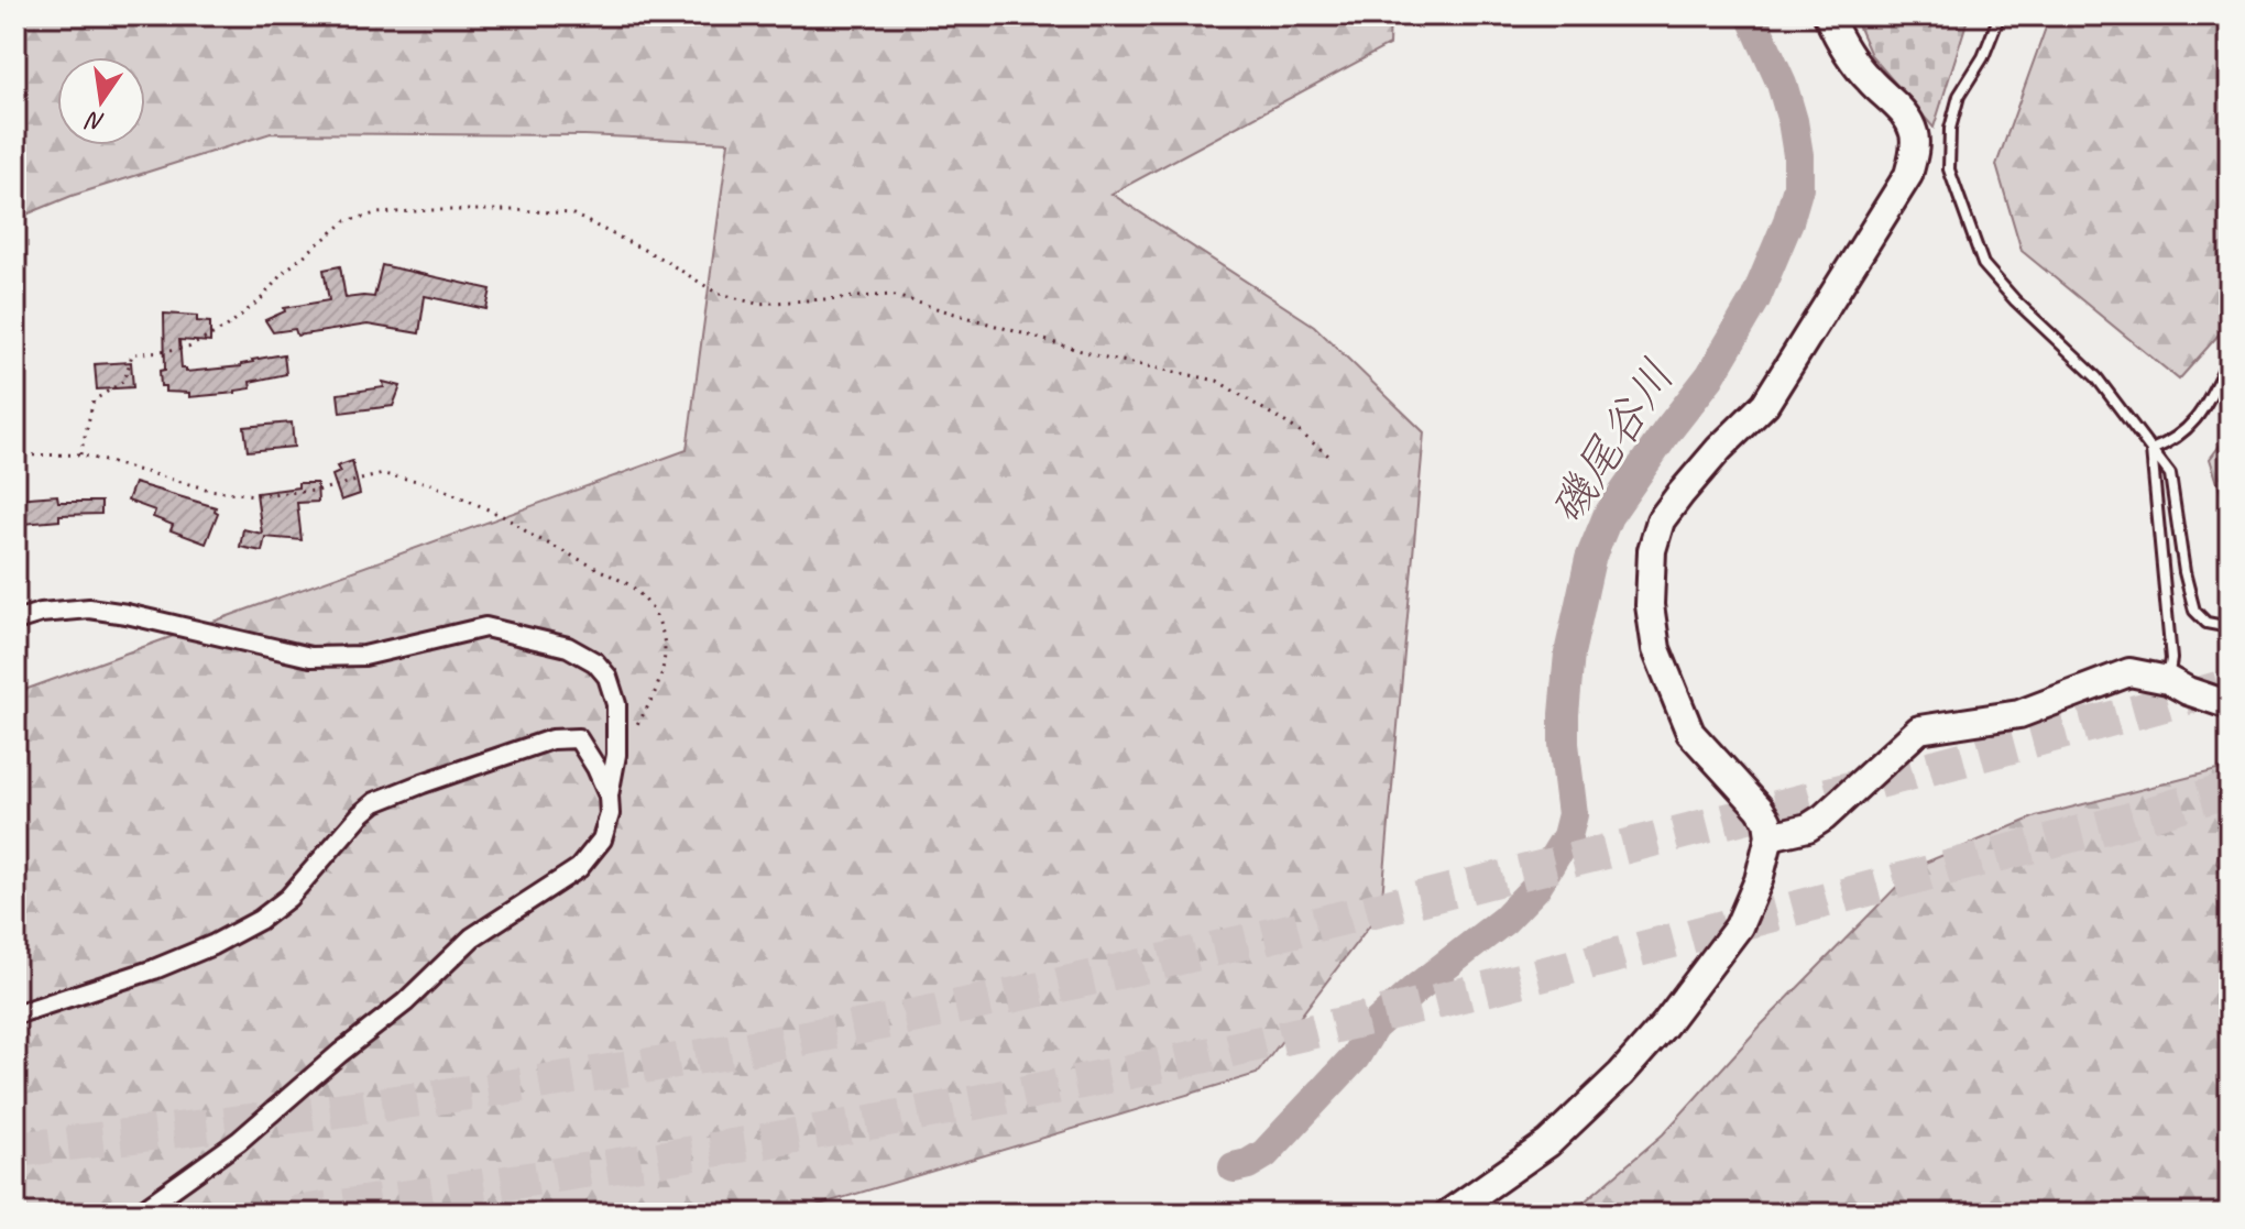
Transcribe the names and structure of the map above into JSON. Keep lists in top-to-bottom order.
{
  "water": ["磯尾谷川"],
  "north": "bottom"
}
